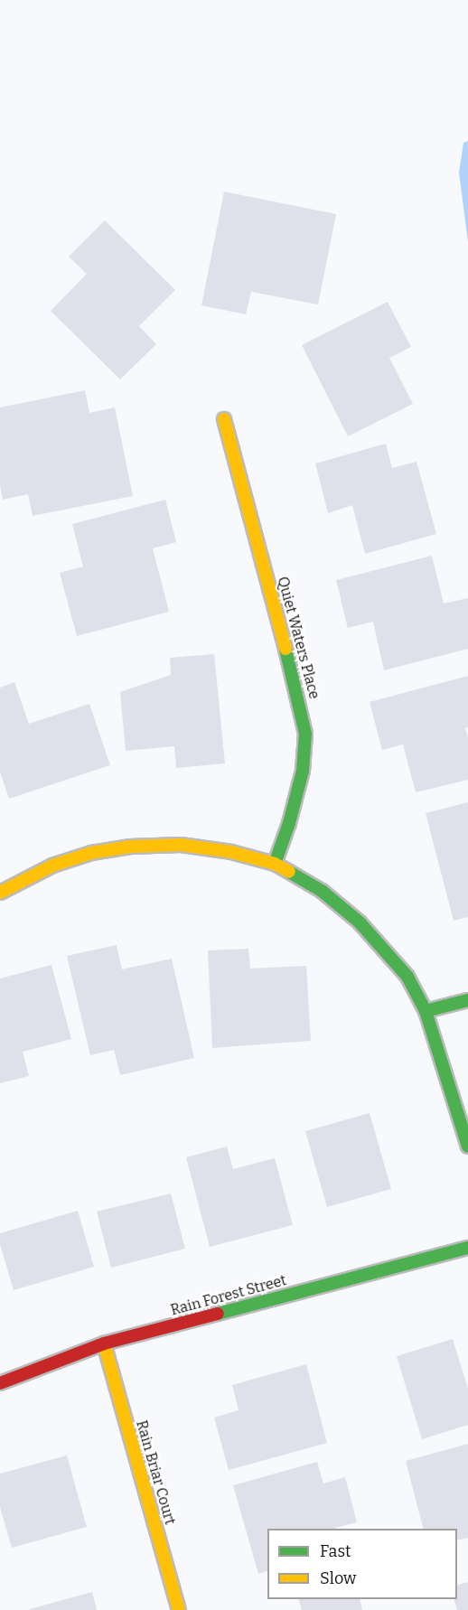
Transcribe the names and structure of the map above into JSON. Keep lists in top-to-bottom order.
{
  "streets": {
    "street": ["Quiet Waters Place", "Rain Forest Street", "Rain Briar Court"]
  },
  "crossings": [
    ["Rain Forest Street", "Rain Briar Court"]
  ],
  "legend": ["Fast", "Slow"]
}
